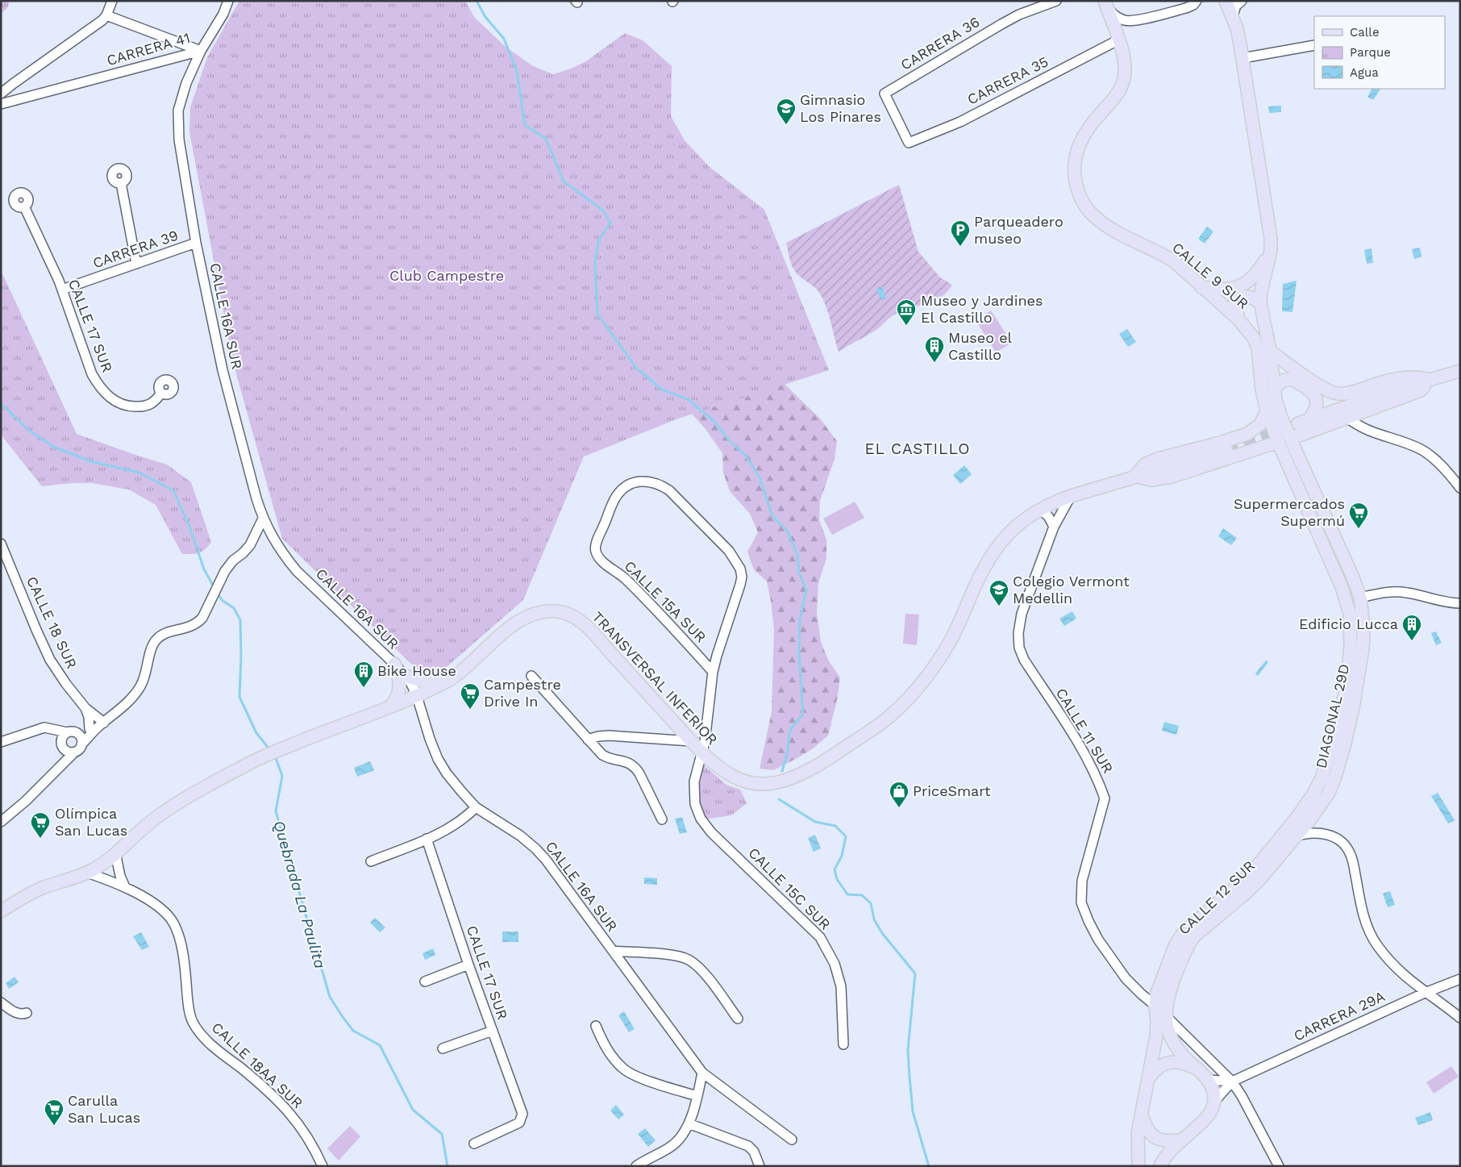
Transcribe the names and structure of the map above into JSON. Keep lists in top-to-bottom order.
{
  "streets": {
    "main road": [
      "CALLE 9 SUR",
      "TRANSVERSAL INFERIOR",
      "DIAGONAL 29D",
      "CALLE 12 SUR"
    ],
    "street": [
      "CARRERA 36",
      "CARRERA 41",
      "CARRERA 35",
      "CARRERA 39",
      "CALLE 16A SUR",
      "CALLE 17 SUR",
      "CALLE 15A SUR",
      "CALLE 18 SUR",
      "CALLE 11 SUR",
      "CALLE 15C SUR",
      "CARRERA 29A",
      "CALLE 18AA SUR"
    ]
  },
  "crossings": [
    ["CARRERA 36", "CARRERA 35"],
    ["CARRERA 41", "CALLE 16A SUR"],
    ["CARRERA 35", "CALLE 9 SUR"],
    ["CARRERA 39", "CALLE 16A SUR"],
    ["CARRERA 39", "CALLE 17 SUR"],
    ["CALLE 9 SUR", "DIAGONAL 29D"],
    ["CALLE 16A SUR", "TRANSVERSAL INFERIOR"],
    ["CALLE 15A SUR", "CALLE 15C SUR"],
    ["TRANSVERSAL INFERIOR", "CALLE 11 SUR"],
    ["TRANSVERSAL INFERIOR", "CALLE 15C SUR"],
    ["TRANSVERSAL INFERIOR", "CALLE 18AA SUR"],
    ["DIAGONAL 29D", "CALLE 12 SUR"],
    ["CALLE 11 SUR", "CALLE 12 SUR"],
    ["CALLE 12 SUR", "CARRERA 29A"]
  ],
  "districts": ["EL CASTILLO"],
  "water": ["Quebrada La Paulita"],
  "parks": ["Club Campestre"],
  "places": {
    "school or university": ["Gimnasio Los Pinares", "Colegio Vermont Medellin"],
    "parking": ["Parqueadero museo"],
    "museum": ["Museo y Jardines El Castillo"],
    "building": ["Museo el Castillo", "Edificio Lucca", "Bike House"],
    "supermarket": [
      "Supermercados Supermú",
      "Campestre Drive In",
      "Olímpica San Lucas",
      "Carulla San Lucas"
    ],
    "shop": ["PriceSmart"]
  },
  "legend": ["Calle", "Parque", "Agua"]
}
